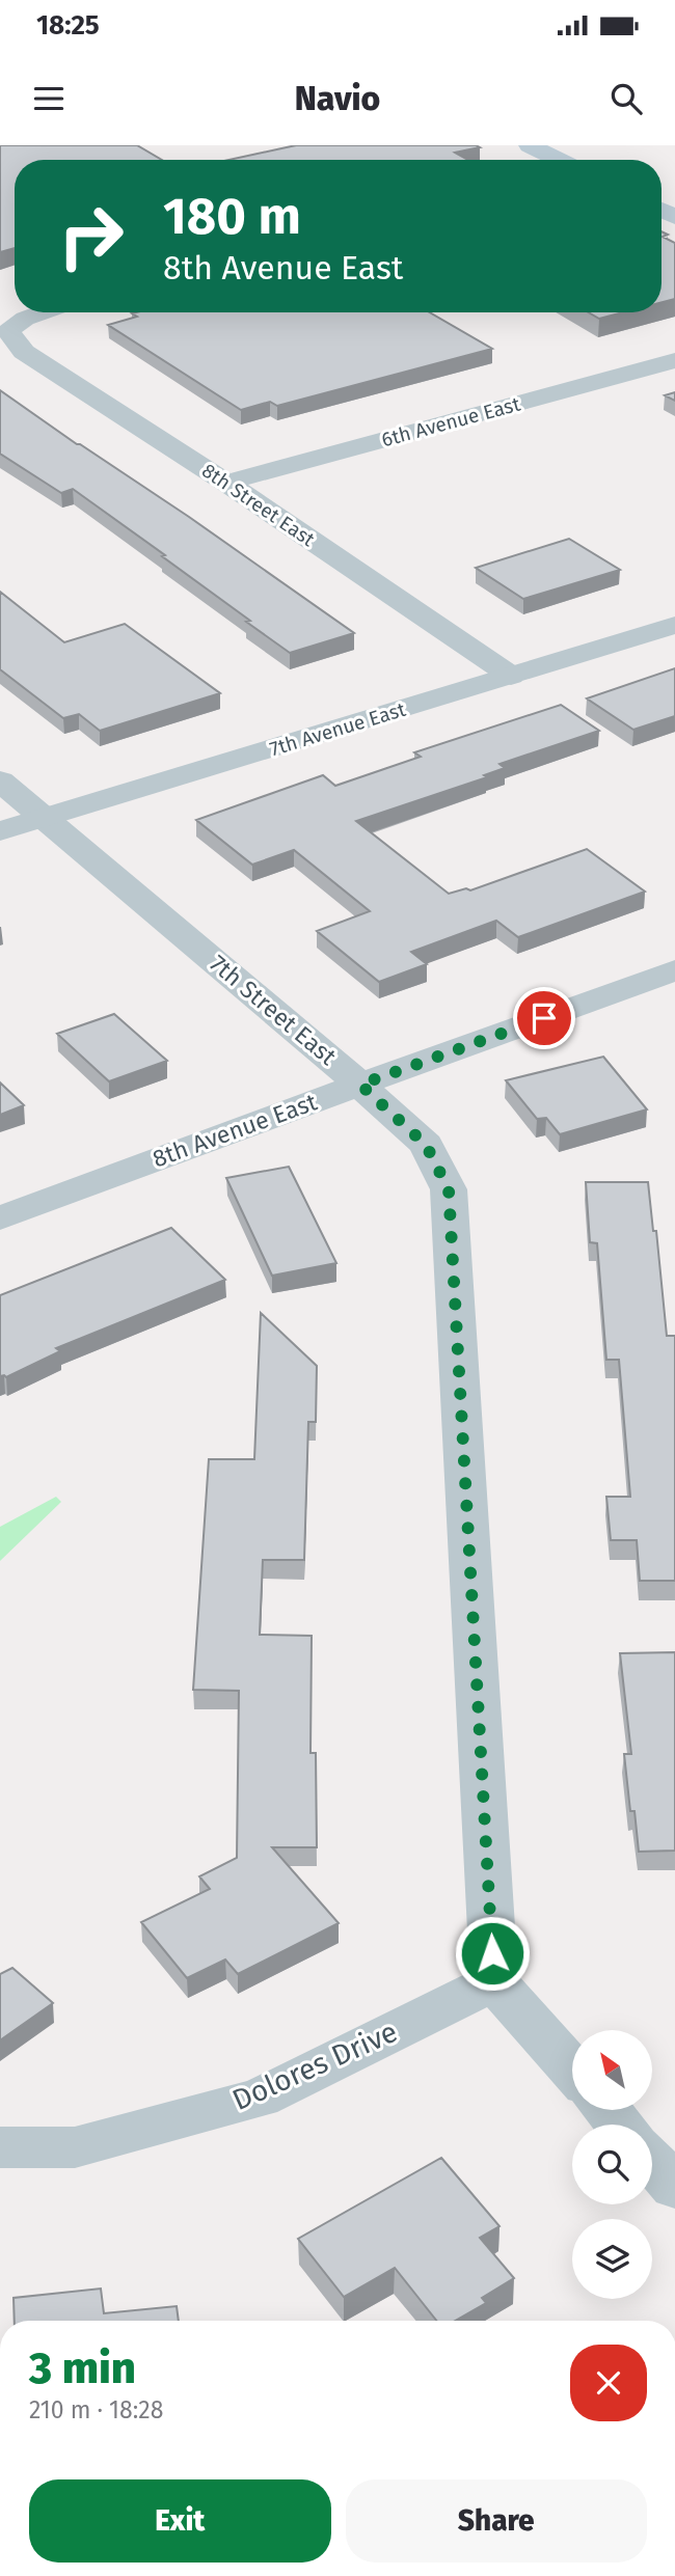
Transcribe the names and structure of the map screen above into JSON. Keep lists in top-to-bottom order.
{
  "streets": {
    "street": [
      "6th Avenue East",
      "8th Street East",
      "7th Avenue East",
      "7th Street East",
      "8th Avenue East",
      "Dolores Drive"
    ]
  },
  "crossings": [
    ["6th Avenue East", "8th Street East"],
    ["8th Street East", "7th Avenue East"],
    ["7th Avenue East", "7th Street East"],
    ["7th Street East", "8th Avenue East"],
    ["7th Street East", "Dolores Drive"]
  ],
  "north": "top left",
  "page": {
    "status": "18:25",
    "header": "Navio",
    "turn": ["180 m", "8th Avenue East"],
    "heading": ["3 min", "210 m · 18:28"],
    "buttons": ["Exit", "Share"]
  }
}
